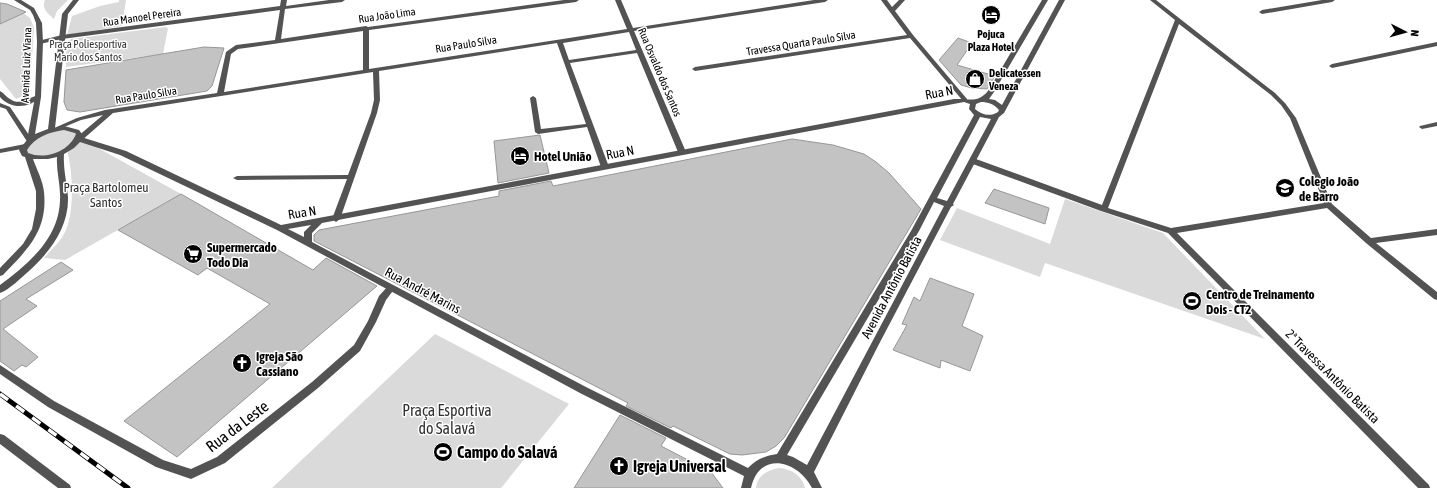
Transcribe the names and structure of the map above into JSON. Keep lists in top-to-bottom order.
{
  "streets": {
    "street": [
      "Rua João Lima",
      "Rua Manoel Pereira",
      "Travessa Quarta Paulo Silva",
      "Rua Paulo Silva",
      "Avenida Luiz Viana",
      "Rua Osvaldo dos Santos",
      "Rua N",
      "Avenida Antônio Batista",
      "Rua André Marins",
      "2ª Travessa Antônio Batista",
      "Rua da Leste"
    ]
  },
  "crossings": [
    ["Rua João Lima", "Rua Paulo Silva"],
    ["Rua Manoel Pereira", "Avenida Luiz Viana"],
    ["Rua Paulo Silva", "Rua Osvaldo dos Santos"],
    ["Rua Paulo Silva", "Rua André Marins"],
    ["Rua Osvaldo dos Santos", "Rua N"],
    ["Rua N", "Rua André Marins"],
    ["Rua André Marins", "Rua da Leste"]
  ],
  "parks": ["Praça Poliesportiva Mario dos Santos", "Praça Bartolomeu Santos", "Praça Esportiva do Salavá"],
  "places": {
    "hotel": ["Pojuca Plaza Hotel", "Hotel União"],
    "shop": ["Delicatessen Veneza"],
    "school or university": ["Colegio João de Barro"],
    "supermarket": ["Supermercado Todo Dia"],
    "sports": ["Centro de Treinamento Dois - CT2", "Campo do Salavá"],
    "church": ["Igreja São Cassiano", "Igreja Universal"]
  },
  "north": "right"
}
